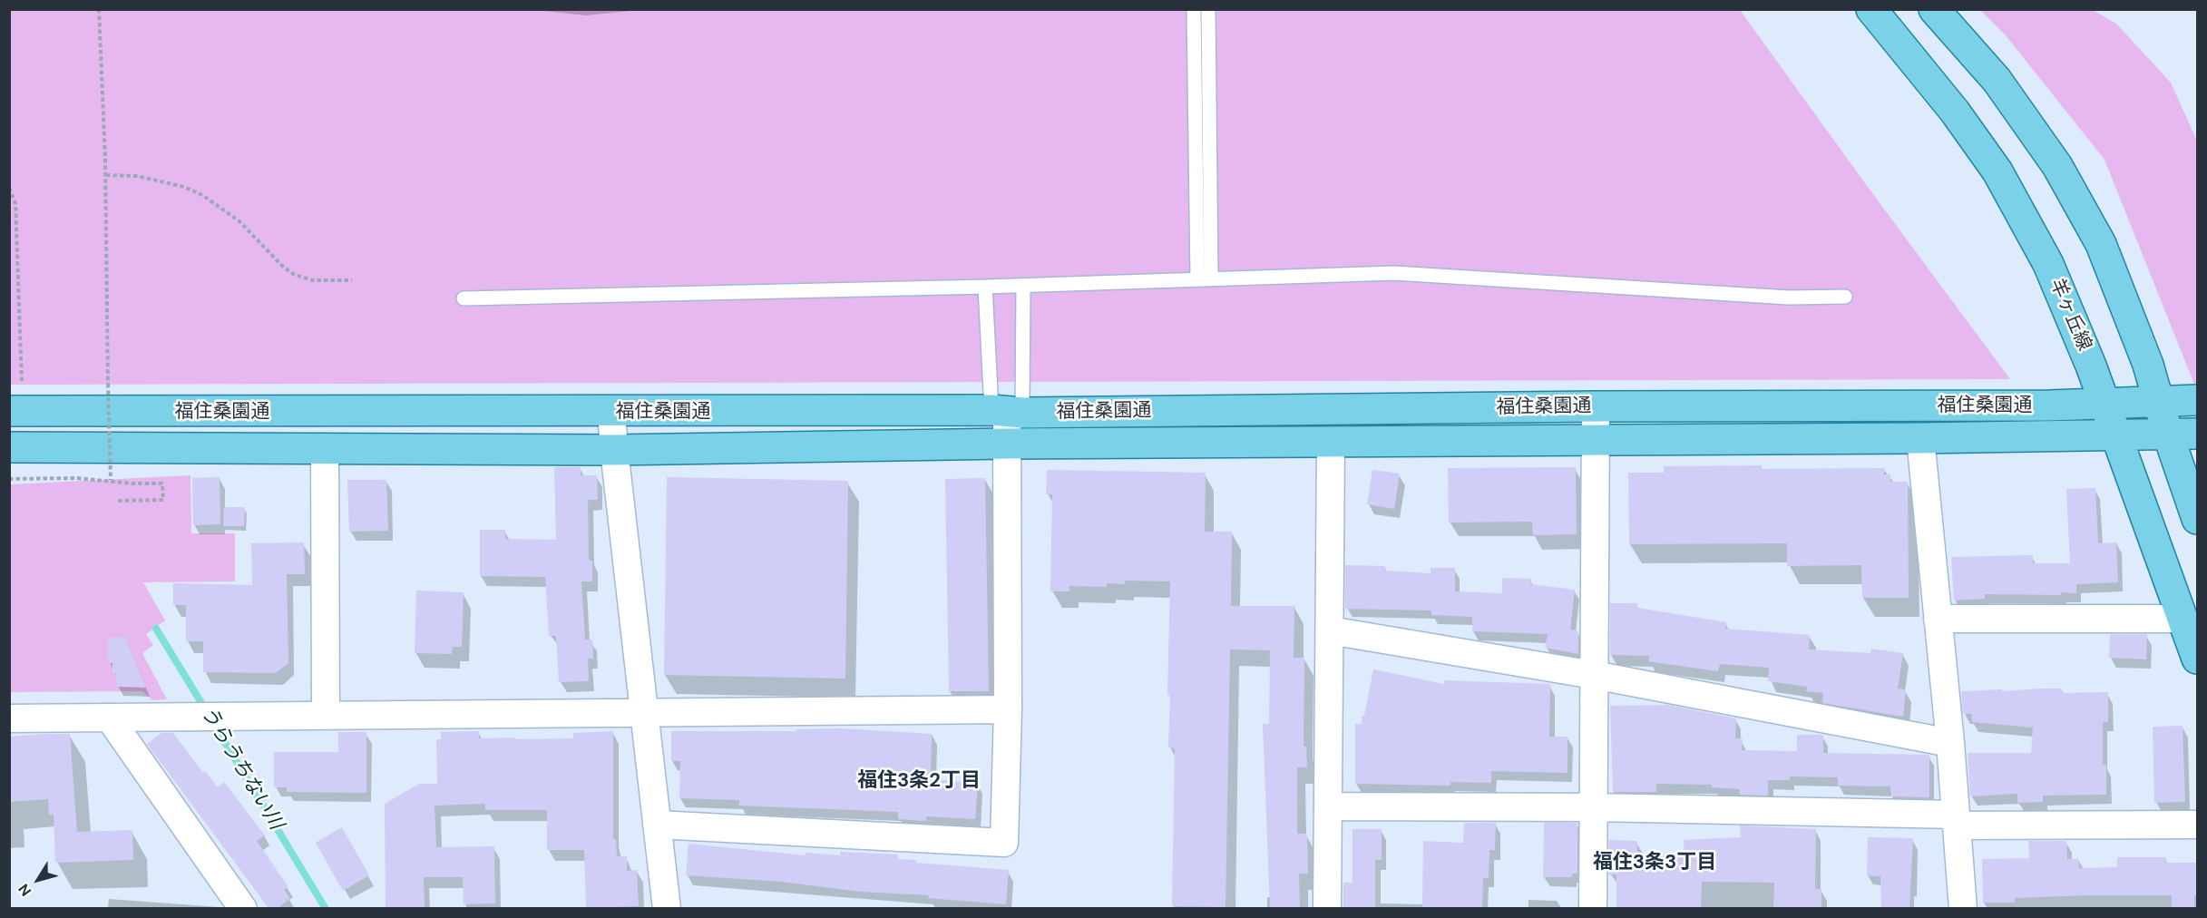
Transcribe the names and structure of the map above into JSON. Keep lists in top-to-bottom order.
{
  "streets": {
    "main road": ["羊ヶ丘線", "福住桑園通"]
  },
  "crossings": [
    ["羊ヶ丘線", "福住桑園通"]
  ],
  "districts": ["福住3条2丁目", "福住3条3丁目"],
  "water": ["うらうちない川"],
  "north": "bottom left"
}
